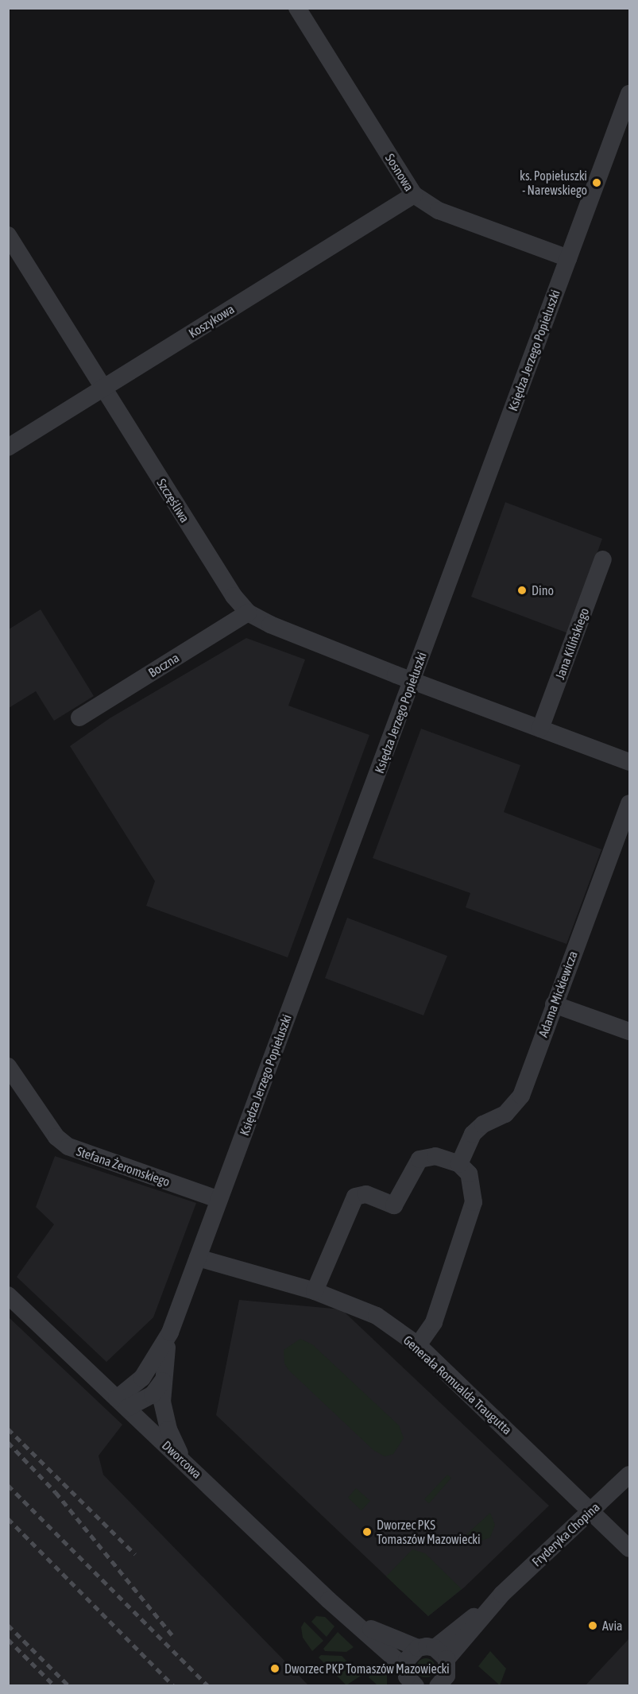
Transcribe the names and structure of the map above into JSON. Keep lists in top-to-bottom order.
{
  "streets": {
    "street": [
      "Sosnowa",
      "Koszykowa",
      "Księdza Jerzego Popiełuszki",
      "Szczęśliwa",
      "Jana Kilińskiego",
      "Boczna",
      "Adama Mickiewicza",
      "Stefana Żeromskiego",
      "Generała Romualda Traugutta",
      "Dworcowa",
      "Fryderyka Chopina"
    ]
  },
  "crossings": [
    ["Sosnowa", "Koszykowa"],
    ["Sosnowa", "Księdza Jerzego Popiełuszki"],
    ["Koszykowa", "Szczęśliwa"],
    ["Księdza Jerzego Popiełuszki", "Szczęśliwa"],
    ["Księdza Jerzego Popiełuszki", "Stefana Żeromskiego"],
    ["Księdza Jerzego Popiełuszki", "Generała Romualda Traugutta"],
    ["Księdza Jerzego Popiełuszki", "Dworcowa"],
    ["Szczęśliwa", "Boczna"],
    ["Generała Romualda Traugutta", "Fryderyka Chopina"],
    ["Dworcowa", "Fryderyka Chopina"]
  ],
  "places": [
    "ks. Popiełuszki - Narewskiego",
    "Dino",
    "Dworzec PKS Tomaszów Mazowiecki",
    "Avia",
    "Dworzec PKP Tomaszów Mazowiecki"
  ]
}
